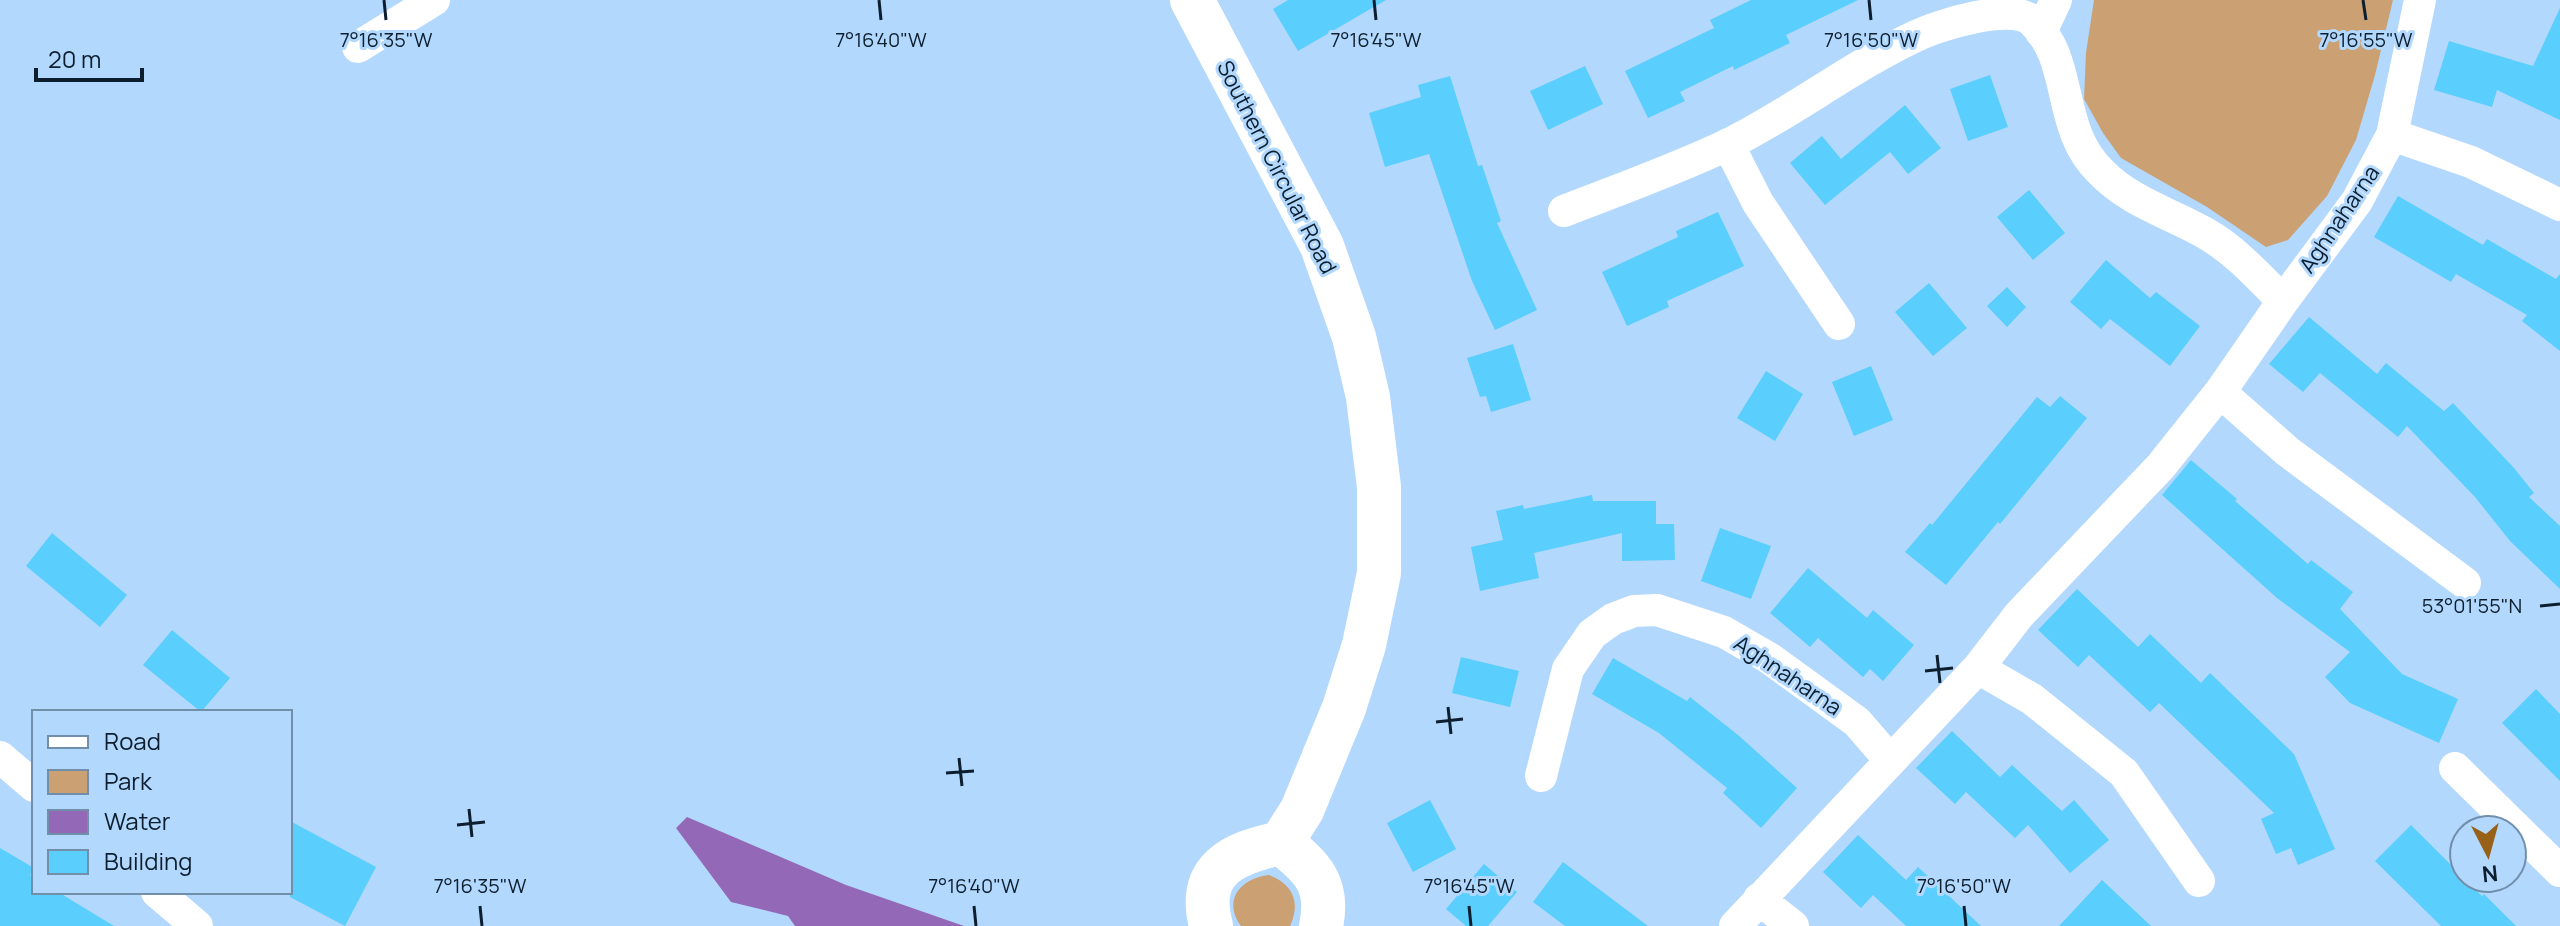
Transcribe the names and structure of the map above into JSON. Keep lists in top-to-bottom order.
{
  "streets": {
    "main road": ["Southern Circular Road"],
    "street": ["Aghnaharna"]
  },
  "legend": [
    "Road",
    "Park",
    "Water",
    "Building"
  ],
  "scale_bar": "20 m",
  "north": "bottom",
  "coordinates": [
    "7°16'35\"W",
    "7°16'40\"W",
    "7°16'45\"W",
    "7°16'50\"W",
    "7°16'55\"W",
    "53°01'55\"N"
  ]
}
